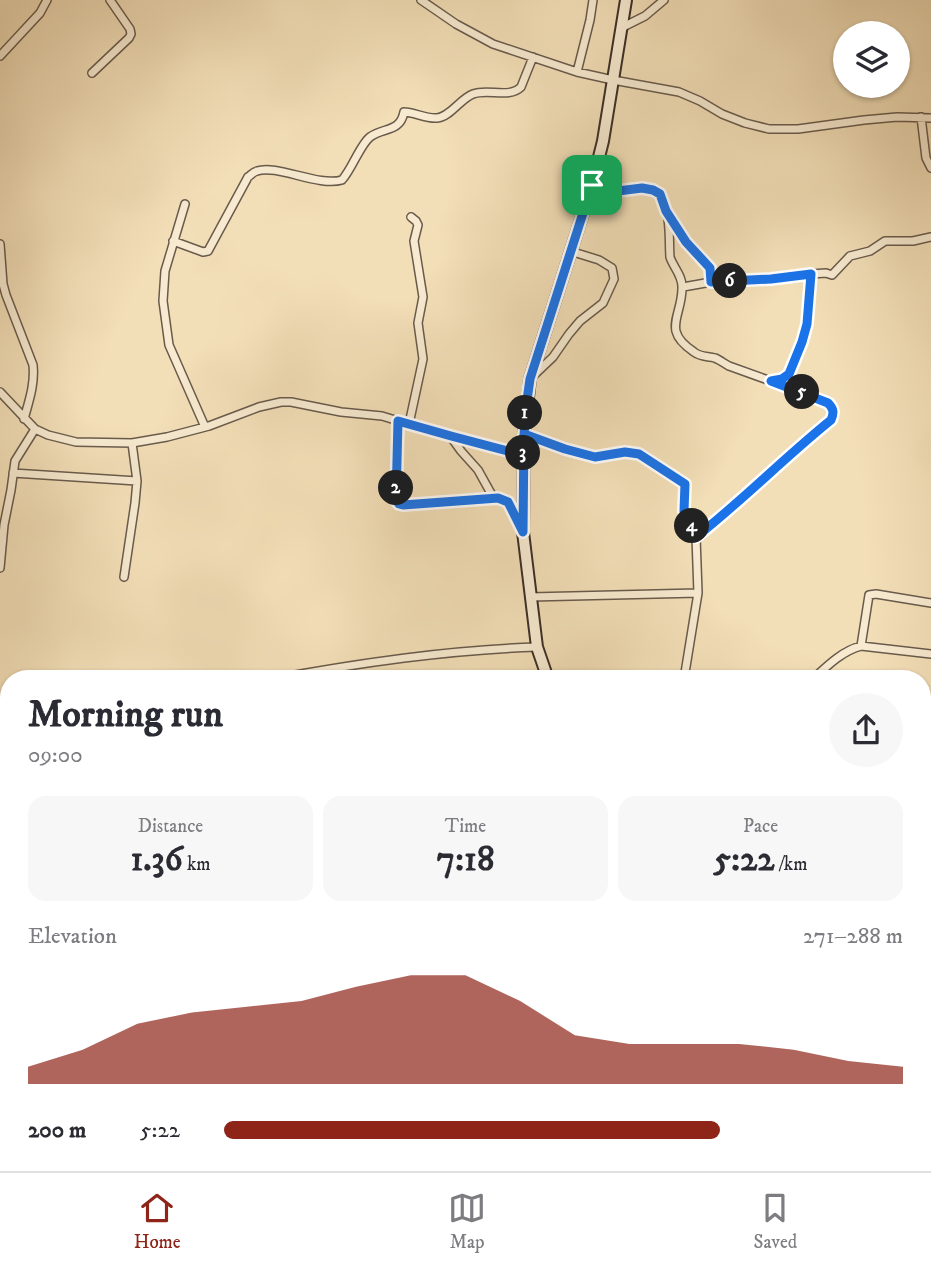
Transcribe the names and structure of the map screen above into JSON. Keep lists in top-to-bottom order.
{
  "page": {
    "pins": [
      "6",
      "5",
      "1",
      "3",
      "2",
      "4"
    ],
    "heading": ["Morning run", "09:00"],
    "stats": [
      ["Distance", "1.36 km"],
      ["Time", "7:18"],
      ["Pace", "5:22 /km"]
    ],
    "chart": ["Elevation", "271–288 m"],
    "list": [
      {
        "name": "200 m",
        "note": "5:22"
      }
    ],
    "tabs": ["Home", "Map", "Saved"]
  }
}
